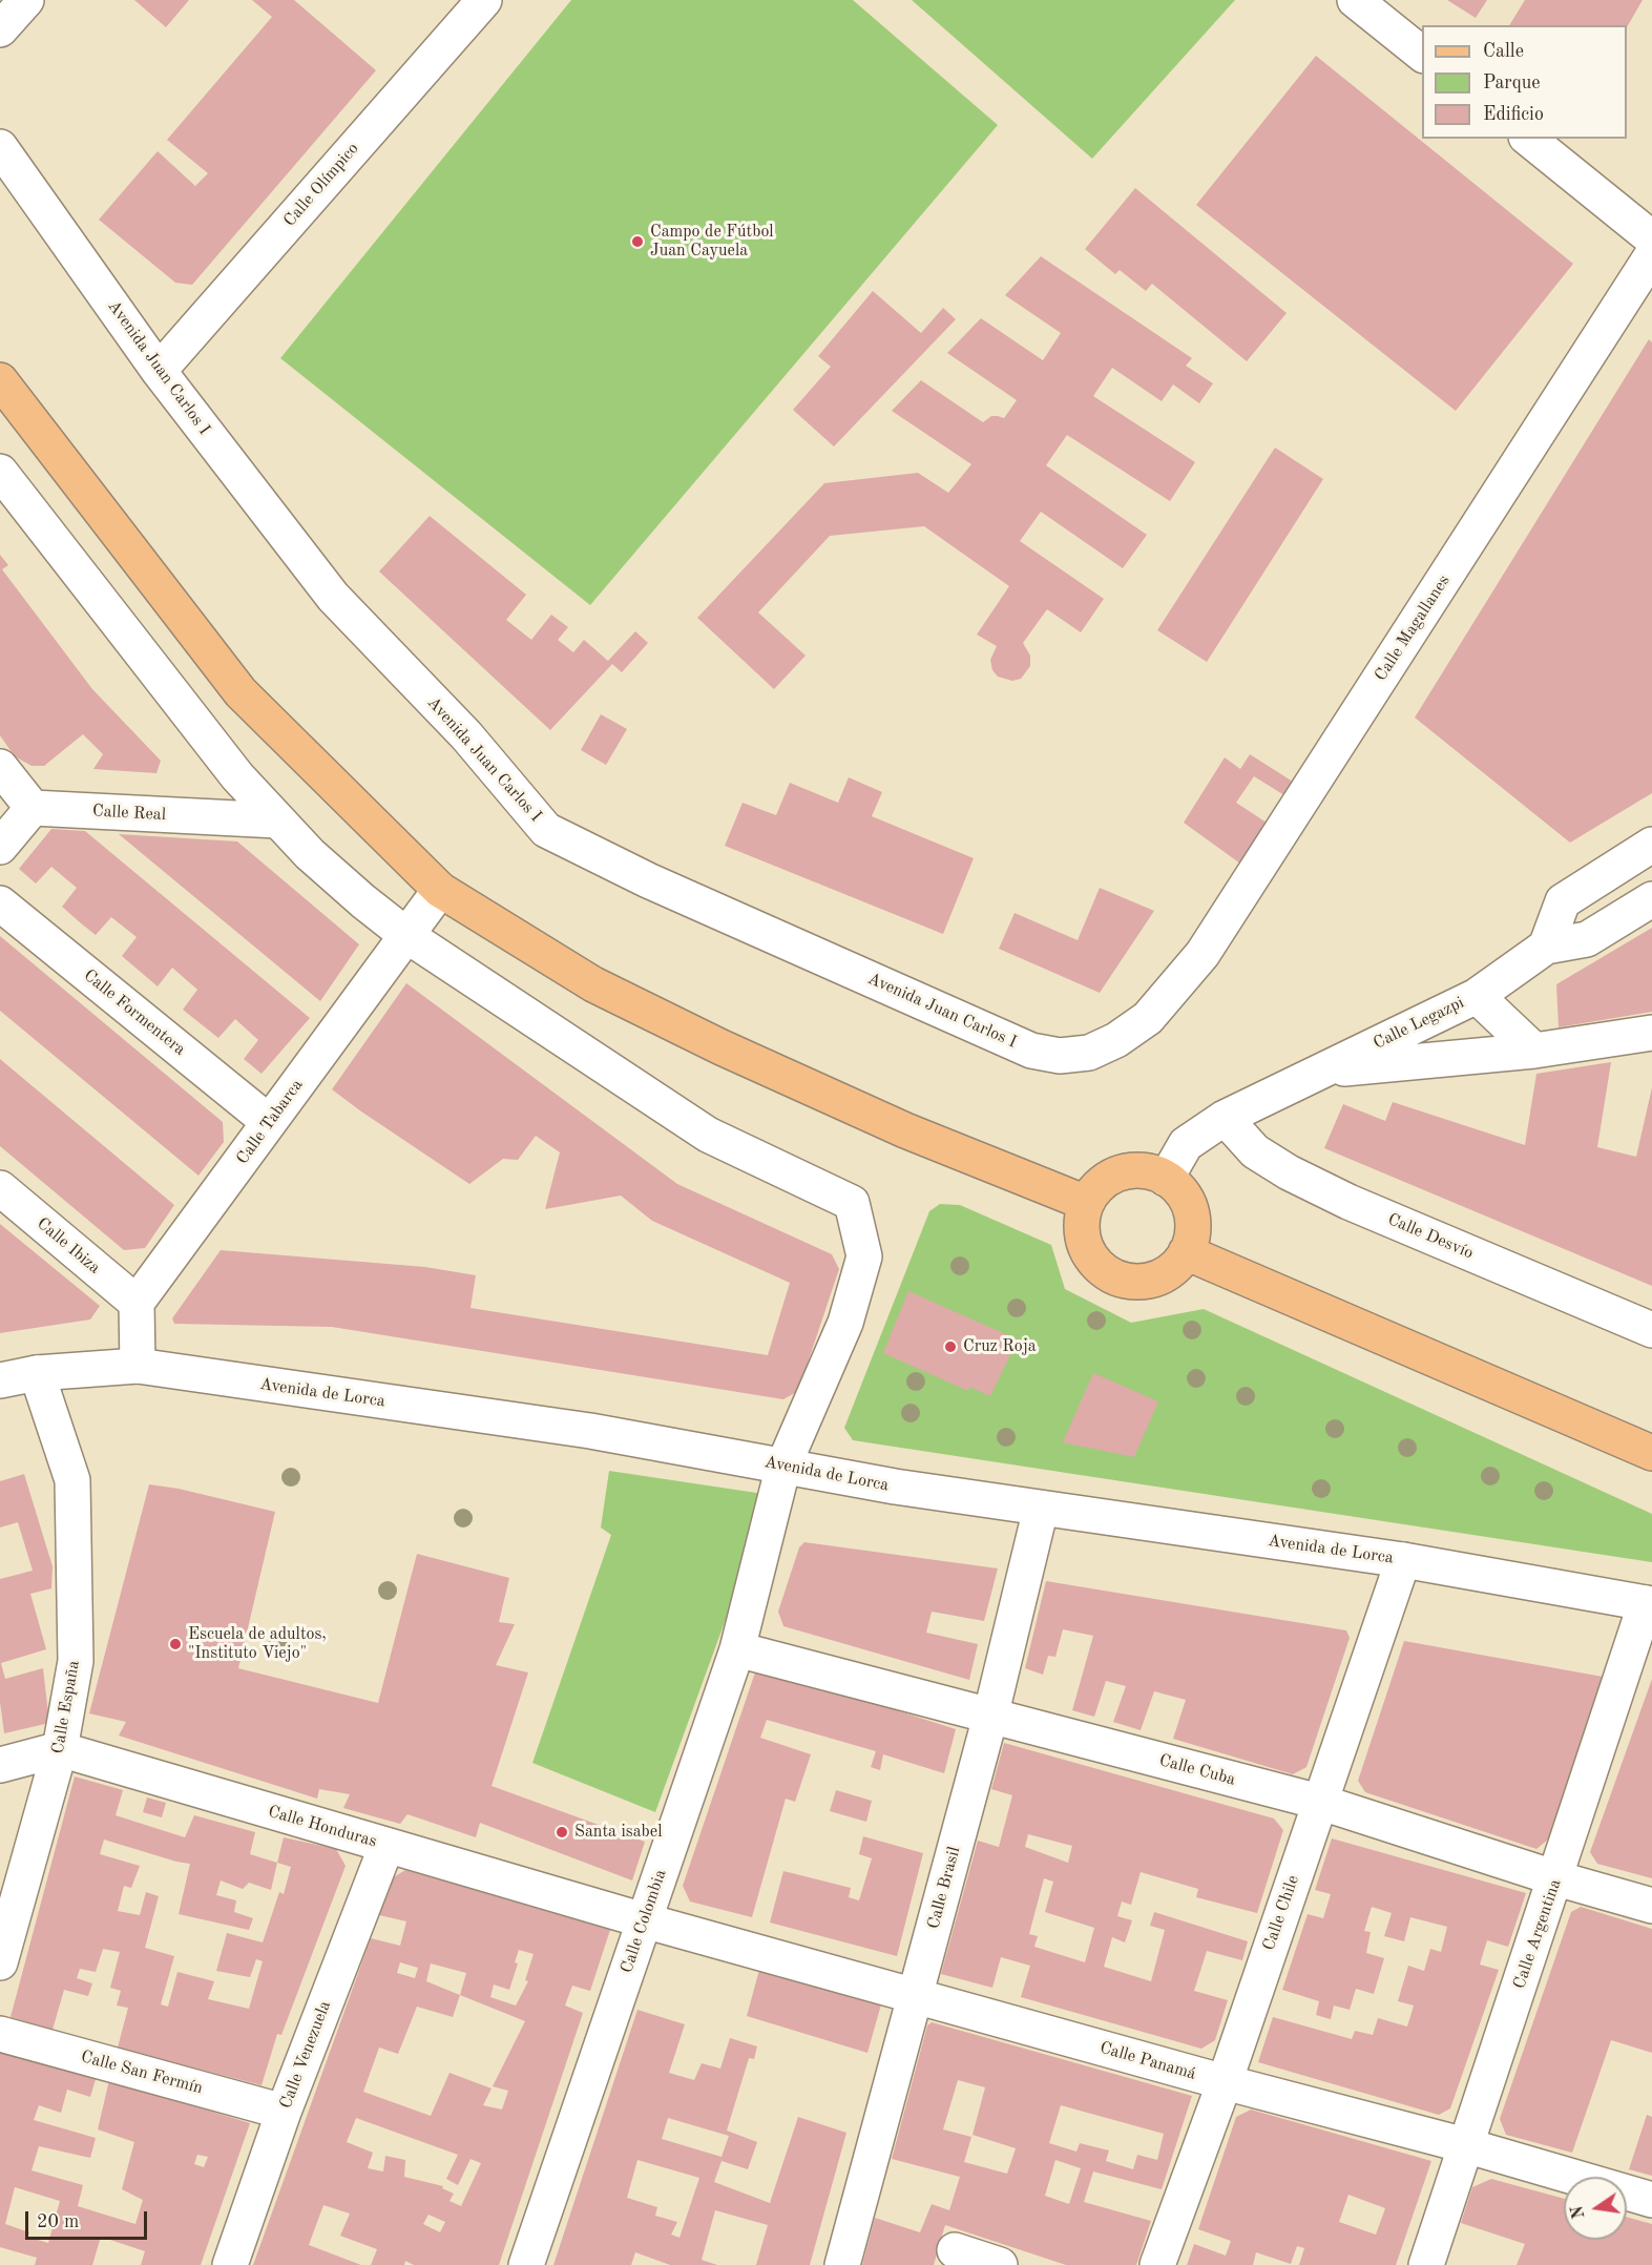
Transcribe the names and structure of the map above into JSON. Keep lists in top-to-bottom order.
{
  "streets": {
    "street": [
      "Calle Olímpico",
      "Avenida Juan Carlos I",
      "Calle Magallanes",
      "Calle Real",
      "Calle Formentera",
      "Calle Legazpi",
      "Calle Tabarca",
      "Calle Desvío",
      "Calle Ibiza",
      "Avenida de Lorca",
      "Calle España",
      "Calle Cuba",
      "Calle Honduras",
      "Calle Brasil",
      "Calle Chile",
      "Calle Colombia",
      "Calle Argentina",
      "Calle Venezuela",
      "Calle Panamá",
      "Calle San Fermín"
    ]
  },
  "crossings": [
    ["Calle Olímpico", "Avenida Juan Carlos I"],
    ["Avenida Juan Carlos I", "Calle Magallanes"],
    ["Calle Formentera", "Calle Tabarca"],
    ["Calle Legazpi", "Calle Desvío"],
    ["Calle Tabarca", "Calle Ibiza"],
    ["Avenida de Lorca", "Calle España"],
    ["Avenida de Lorca", "Calle Brasil"],
    ["Avenida de Lorca", "Calle Chile"],
    ["Avenida de Lorca", "Calle Colombia"],
    ["Avenida de Lorca", "Calle Argentina"],
    ["Calle España", "Calle Honduras"],
    ["Calle Cuba", "Calle Brasil"],
    ["Calle Cuba", "Calle Chile"],
    ["Calle Cuba", "Calle Colombia"],
    ["Calle Cuba", "Calle Argentina"],
    ["Calle Honduras", "Calle Colombia"],
    ["Calle Honduras", "Calle Venezuela"],
    ["Calle Honduras", "Calle Panamá"],
    ["Calle Brasil", "Calle Panamá"],
    ["Calle Chile", "Calle Panamá"],
    ["Calle Colombia", "Calle Panamá"],
    ["Calle Argentina", "Calle Panamá"],
    ["Calle Venezuela", "Calle San Fermín"]
  ],
  "places": [
    "Campo de Fútbol Juan Cayuela",
    "Cruz Roja",
    "Escuela de adultos, \"Instituto Viejo\"",
    "Santa isabel"
  ],
  "legend": ["Calle", "Parque", "Edificio"],
  "scale_bar": "20 m",
  "north": "left"
}
